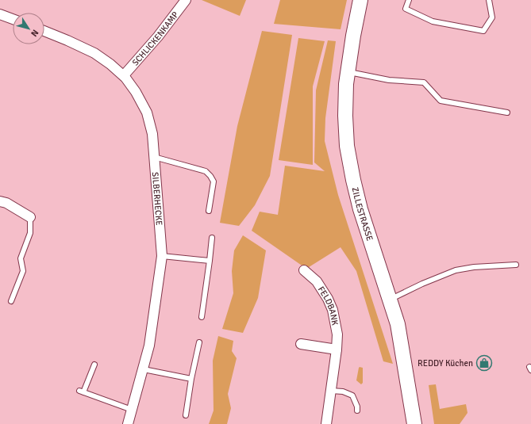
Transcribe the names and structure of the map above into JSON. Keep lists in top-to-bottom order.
{
  "streets": {
    "main road": ["ZILLESTRASSE"],
    "street": ["SCHLICKENKAMP", "SILBERHECKE", "FELDBANK"]
  },
  "crossings": [
    ["SCHLICKENKAMP", "SILBERHECKE"]
  ],
  "places": {
    "shop": ["REDDY Küchen"]
  },
  "north": "bottom right"
}
